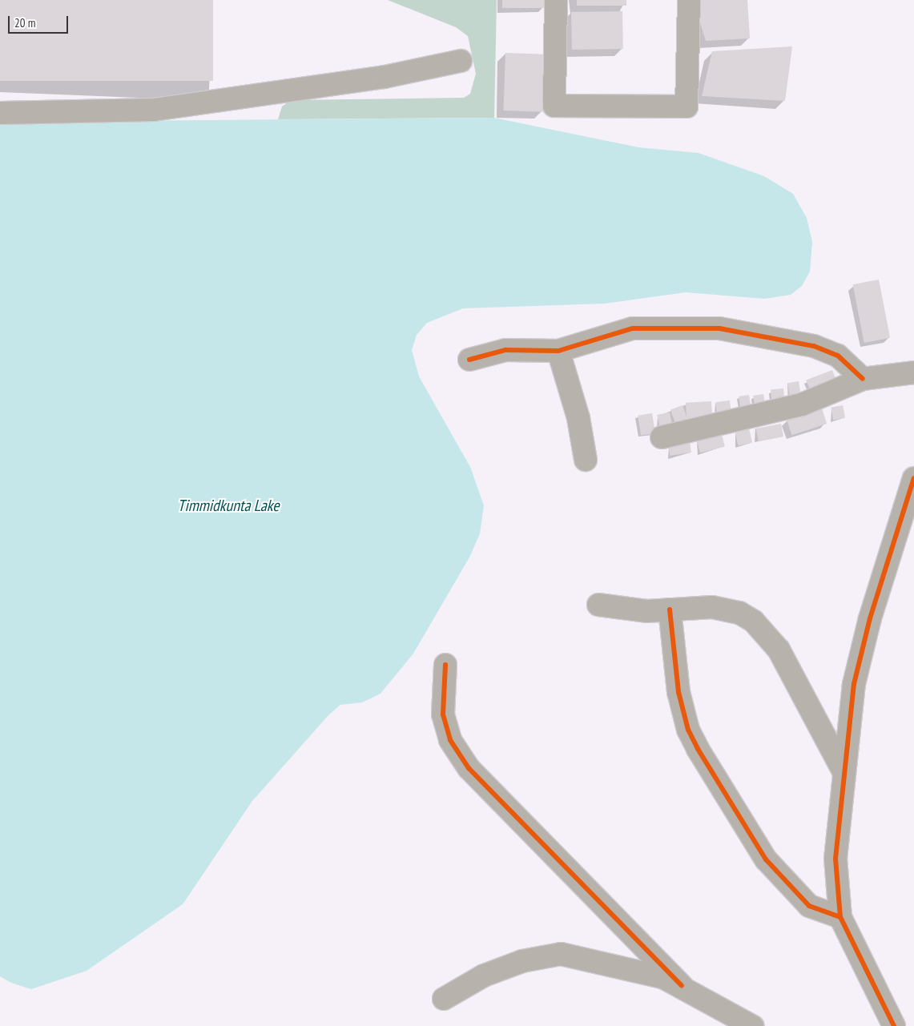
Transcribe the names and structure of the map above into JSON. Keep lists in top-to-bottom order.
{
  "water": ["Timmidkunta Lake"],
  "scale_bar": "20 m"
}
